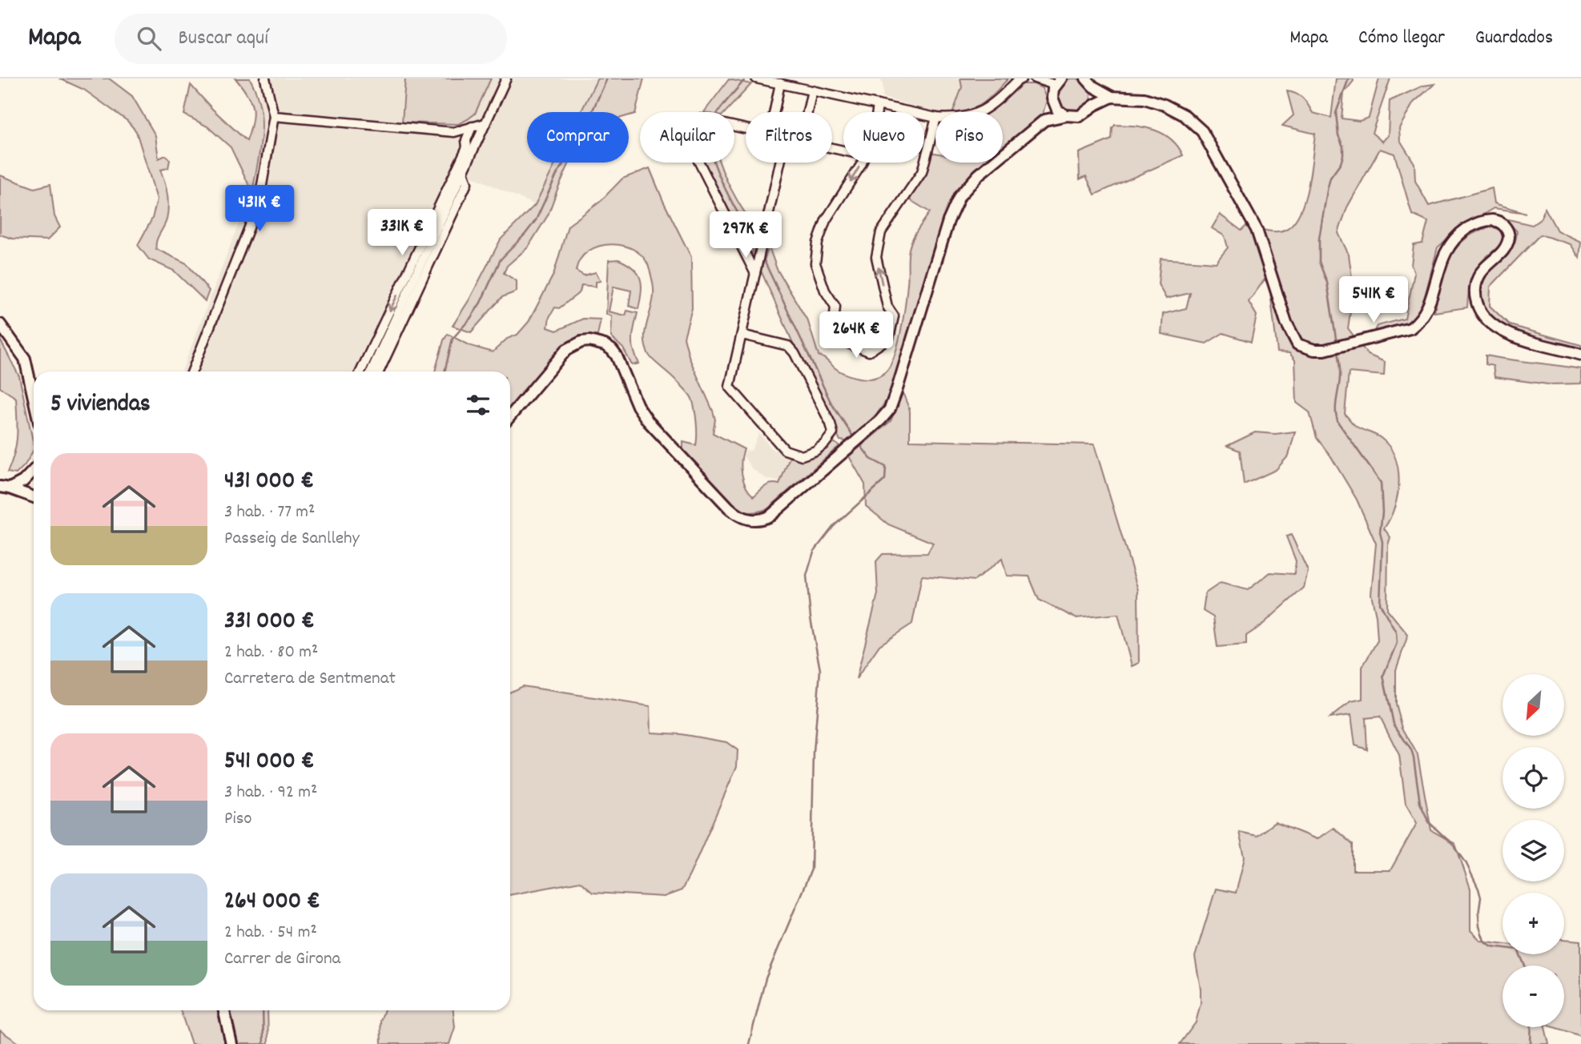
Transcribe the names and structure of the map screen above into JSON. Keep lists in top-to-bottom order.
{
  "north": "bottom left",
  "page": {
    "header": "Mapa",
    "search": "Buscar aquí",
    "nav": ["Mapa", "Cómo llegar", "Guardados"],
    "chip": [
      "Comprar",
      "Alquilar",
      "Filtros",
      "Nuevo",
      "Piso"
    ],
    "price": [
      "431K €",
      "331K €",
      "297K €",
      "541K €",
      "264K €"
    ],
    "heading": "5 viviendas",
    "list": [
      {
        "name": "431 000 €",
        "note": "3 hab. · 77 m² · Passeig de Sanllehy"
      },
      {
        "name": "331 000 €",
        "note": "2 hab. · 80 m² · Carretera de Sentmenat"
      },
      {
        "name": "541 000 €",
        "note": "3 hab. · 92 m² · Piso"
      },
      {
        "name": "264 000 €",
        "note": "2 hab. · 54 m² · Carrer de Girona"
      }
    ],
    "map_buttons": ["+", "−"]
  }
}
